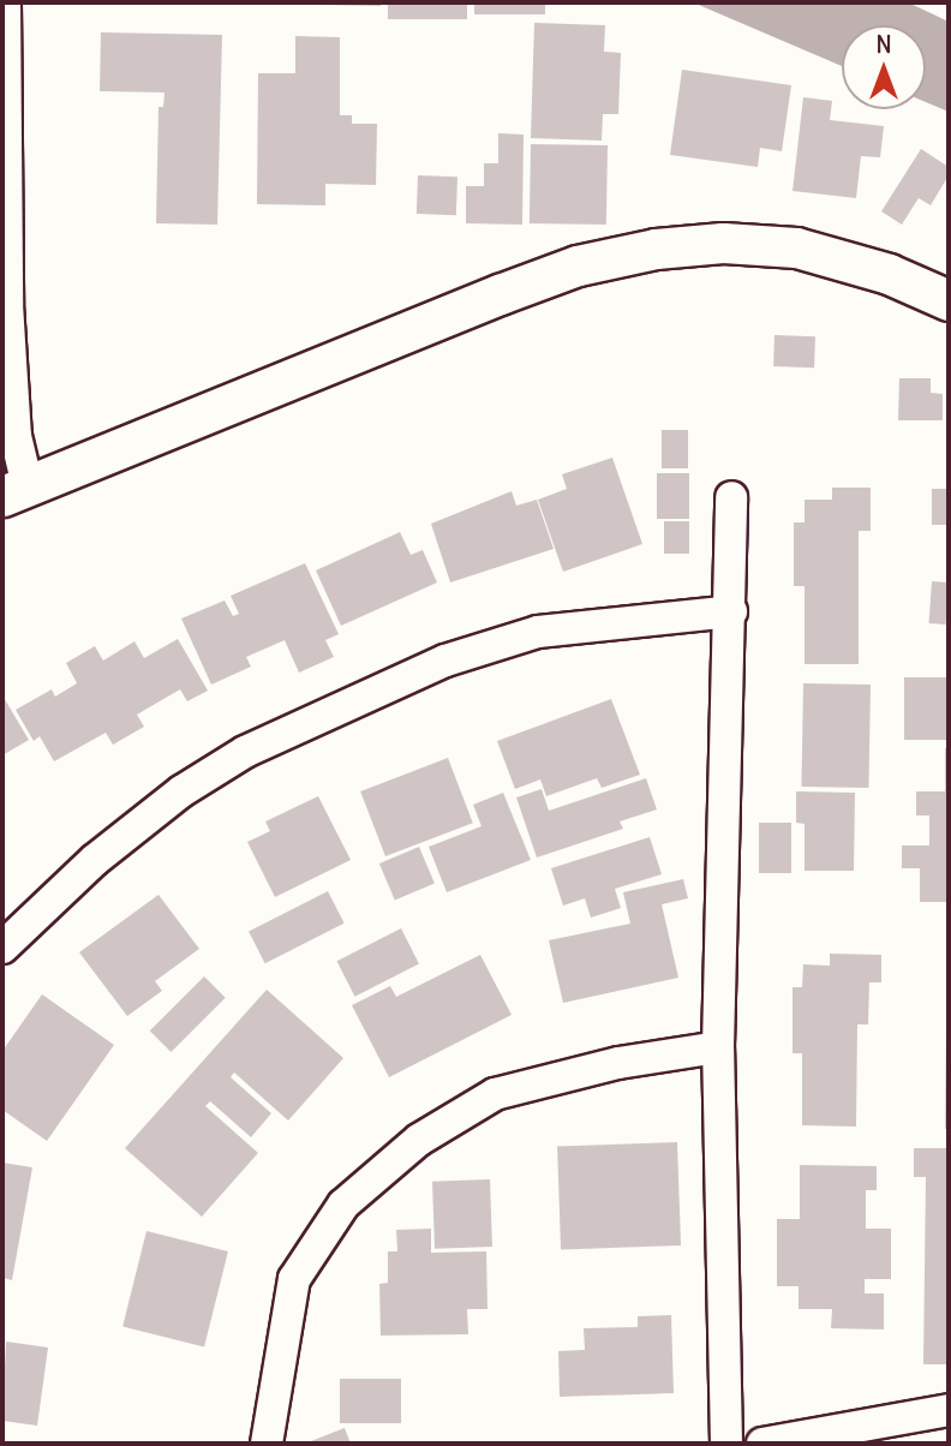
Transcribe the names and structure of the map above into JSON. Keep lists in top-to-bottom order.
{
  "north": "top"
}
